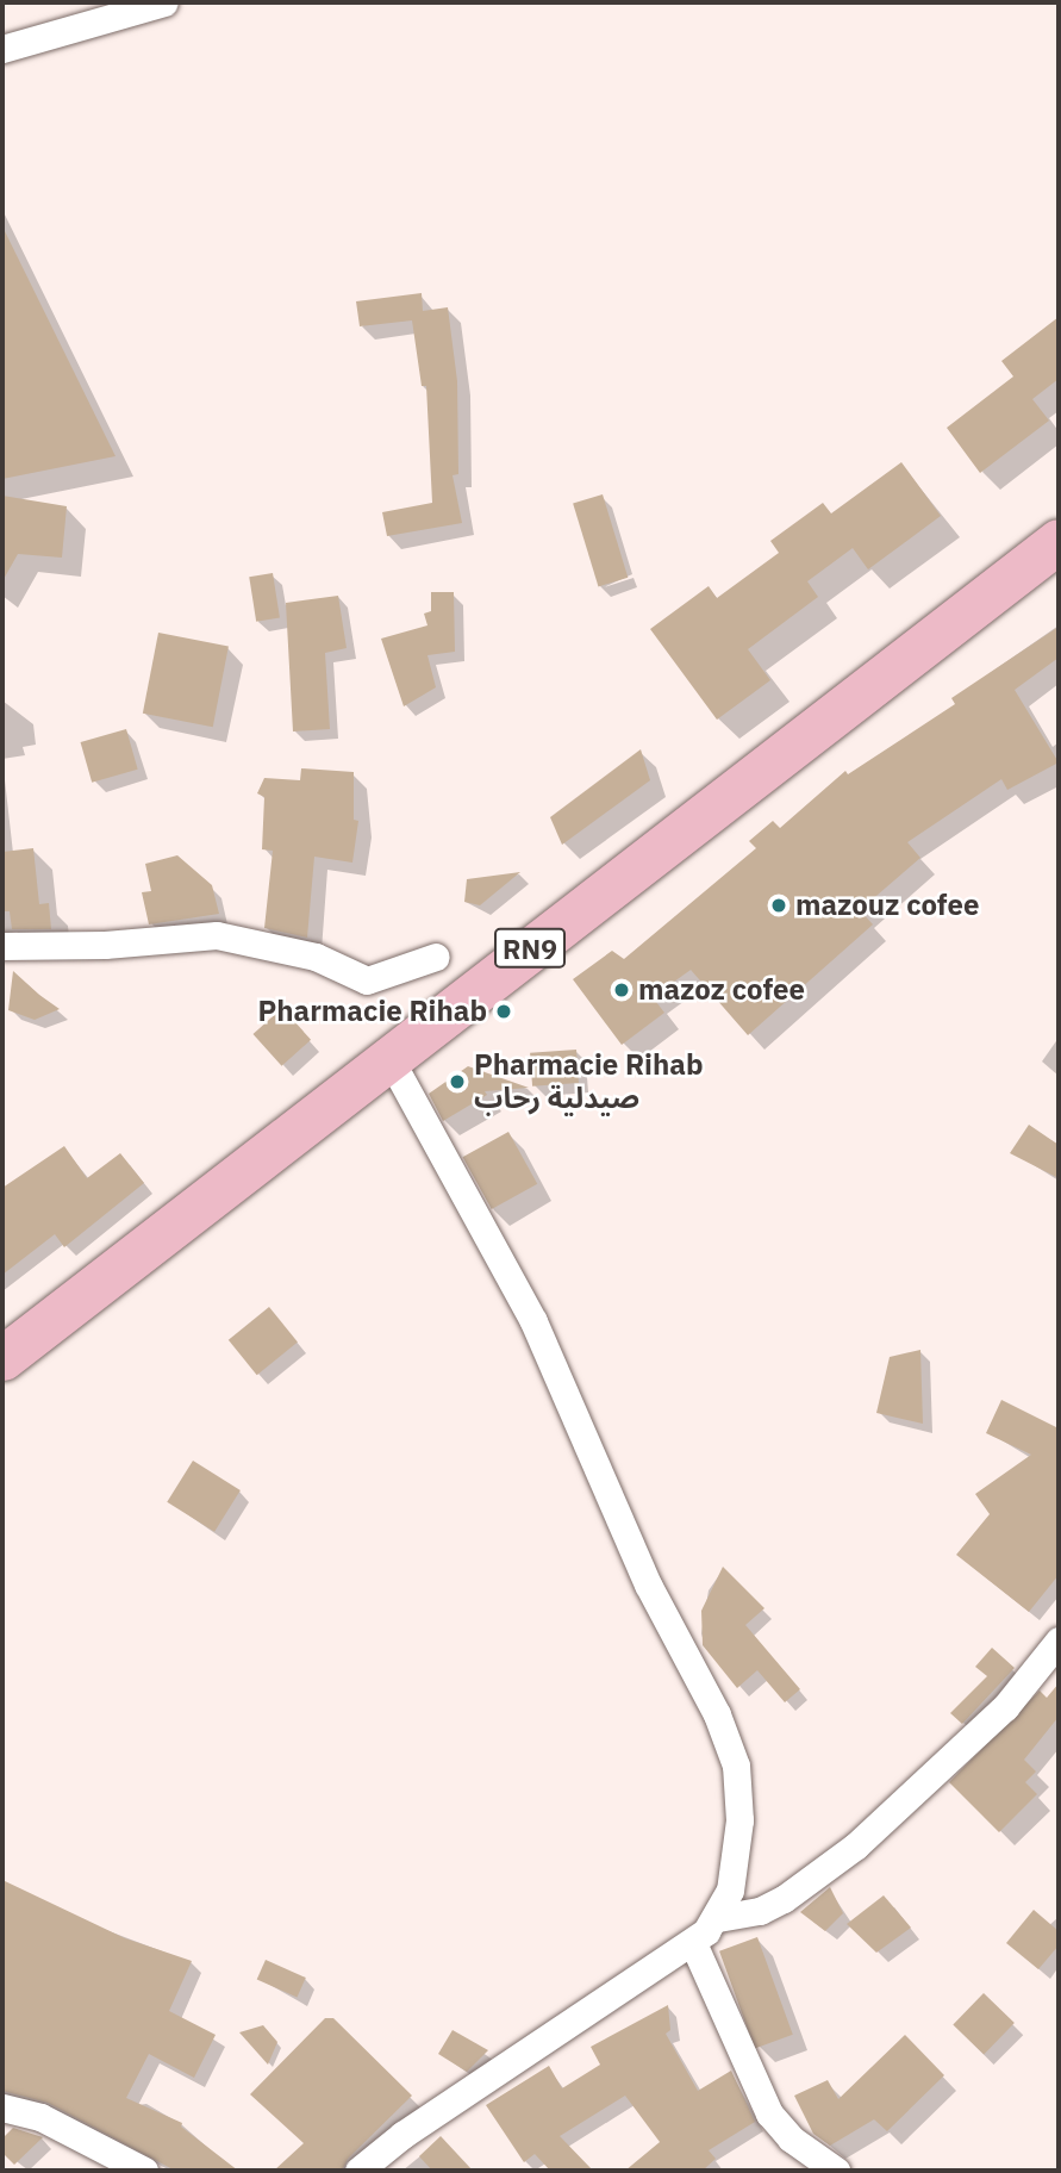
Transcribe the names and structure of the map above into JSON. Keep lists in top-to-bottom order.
{
  "streets": {
    "main road": ["RN9"]
  },
  "places": [
    "mazouz cofee",
    "mazoz cofee",
    "Pharmacie Rihab",
    "Pharmacie Rihab صيدلية رحاب"
  ]
}
